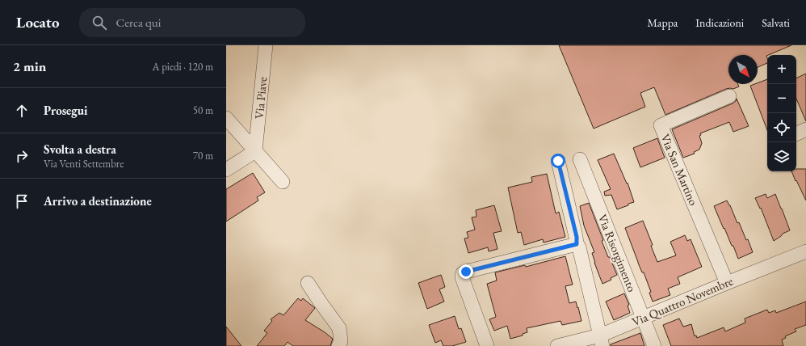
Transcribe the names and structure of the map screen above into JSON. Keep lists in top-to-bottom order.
{
  "streets": {
    "street": [
      "Via Piave",
      "Via San Martino",
      "Via Risorgimento",
      "Via Quattro Novembre"
    ]
  },
  "crossings": [
    ["Via San Martino", "Via Quattro Novembre"],
    ["Via Risorgimento", "Via Quattro Novembre"]
  ],
  "north": "bottom right",
  "page": {
    "header": "Locato",
    "search": "Cerca qui",
    "nav": ["Mappa", "Indicazioni", "Salvati"],
    "heading": ["2 min", "A piedi · 120 m"],
    "map_buttons": ["+", "−"],
    "list": [
      ["Prosegui", "50 m"],
      ["Svolta a destra", "Via Venti Settembre", "70 m"],
      "Arrivo a destinazione"
    ]
  }
}
